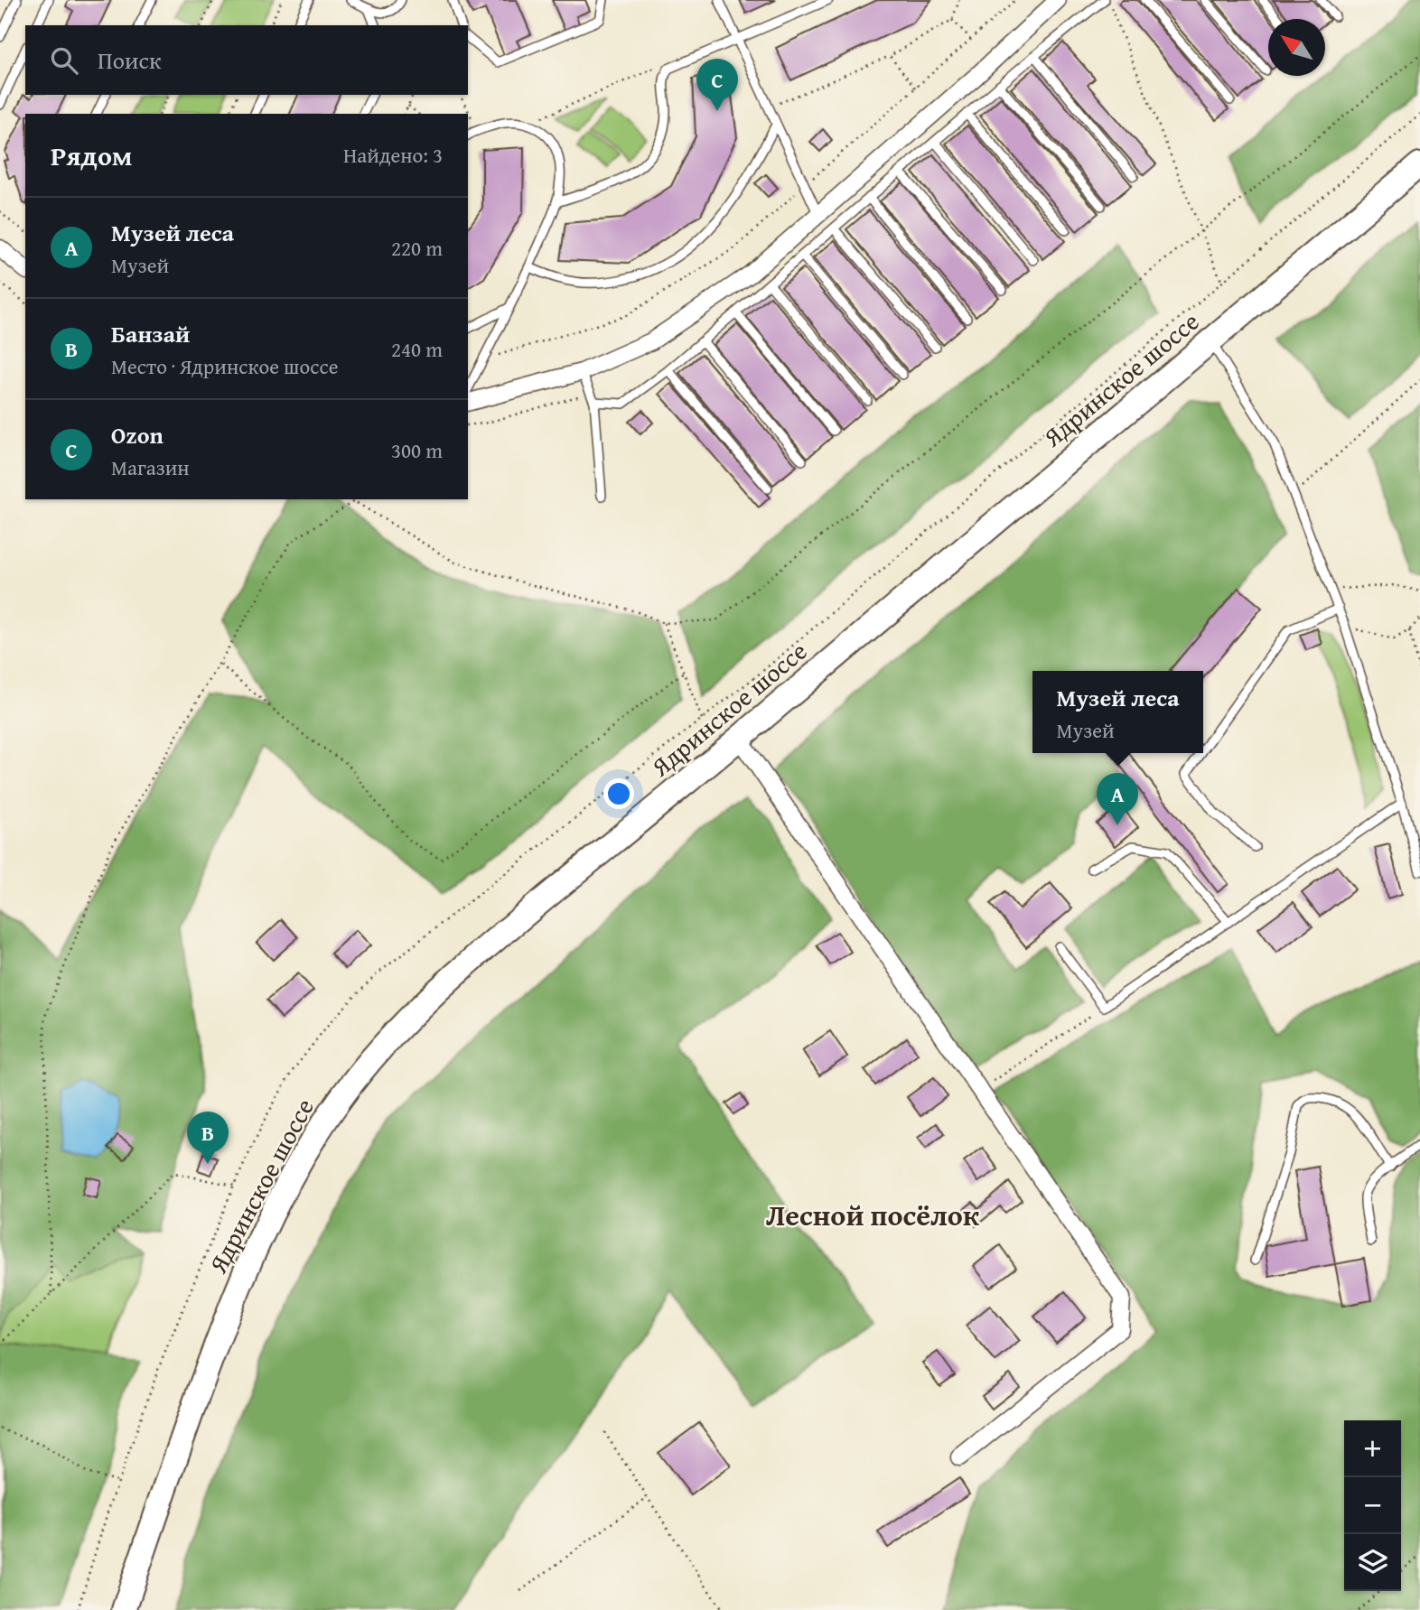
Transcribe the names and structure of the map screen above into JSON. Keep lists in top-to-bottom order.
{
  "streets": {
    "main road": ["Ядринское шоссе"]
  },
  "districts": ["Лесной посёлок"],
  "north": "top left",
  "page": {
    "search": "Поиск",
    "pins": ["C", "A", "B"],
    "heading": ["Рядом", "Найдено: 3"],
    "list": [
      {
        "mark": "A",
        "name": "Музей леса",
        "note": "Музей",
        "value": "220 m"
      },
      {
        "mark": "B",
        "name": "Банзай",
        "note": "Место · Ядринское шоссе",
        "value": "240 m"
      },
      {
        "mark": "C",
        "name": "Ozon",
        "note": "Магазин",
        "value": "300 m"
      }
    ],
    "popup": ["Музей леса", "Музей"],
    "map_buttons": ["+", "−"]
  }
}
